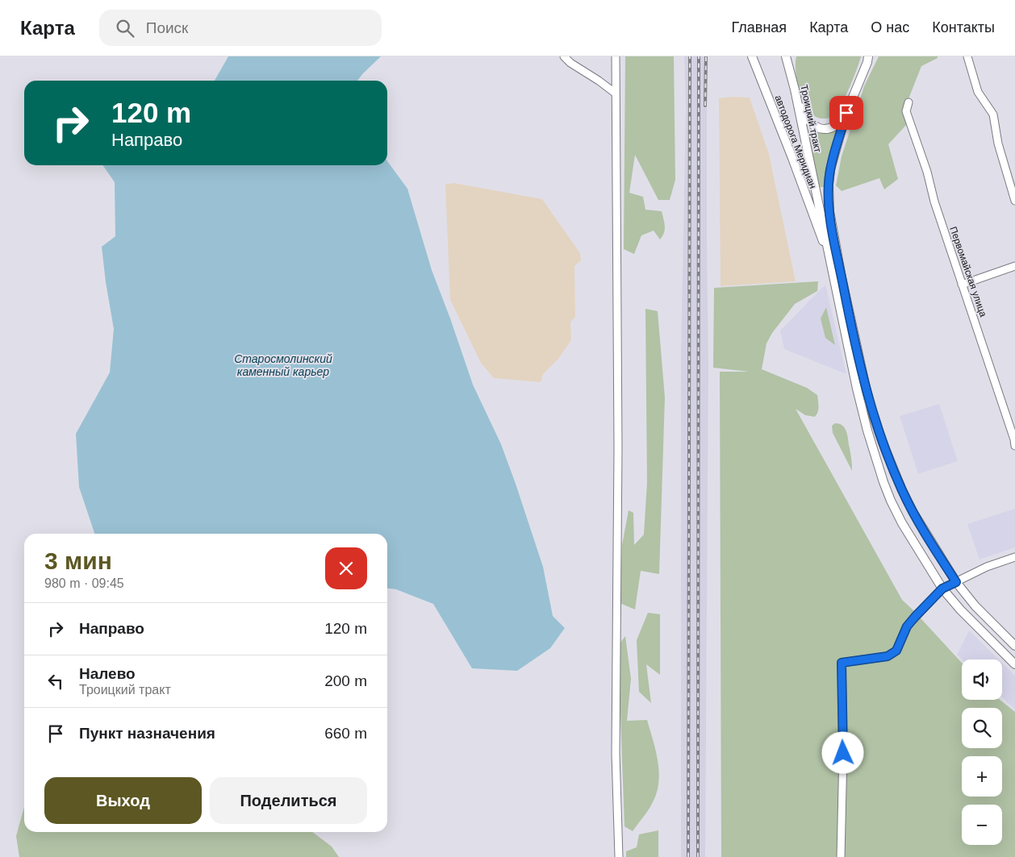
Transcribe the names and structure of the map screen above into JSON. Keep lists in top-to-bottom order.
{
  "streets": {
    "main road": ["Троицкий тракт", "автодорога Меридиан"],
    "street": ["Первомайская улица"]
  },
  "crossings": [
    ["Троицкий тракт", "автодорога Меридиан"]
  ],
  "water": ["Старосмолинский каменный карьер"],
  "page": {
    "header": "Карта",
    "search": "Поиск",
    "nav": [
      "Главная",
      "Карта",
      "О нас",
      "Контакты"
    ],
    "turn": ["120 m", "Направо"],
    "heading": ["3 мин", "980 m · 09:45"],
    "list": [
      {
        "name": "Направо",
        "value": "120 m"
      },
      {
        "name": "Налево",
        "note": "Троицкий тракт",
        "value": "200 m"
      },
      {
        "name": "Пункт назначения",
        "value": "660 m"
      }
    ],
    "map_buttons": ["+", "−"],
    "buttons": ["Выход", "Поделиться"]
  }
}
